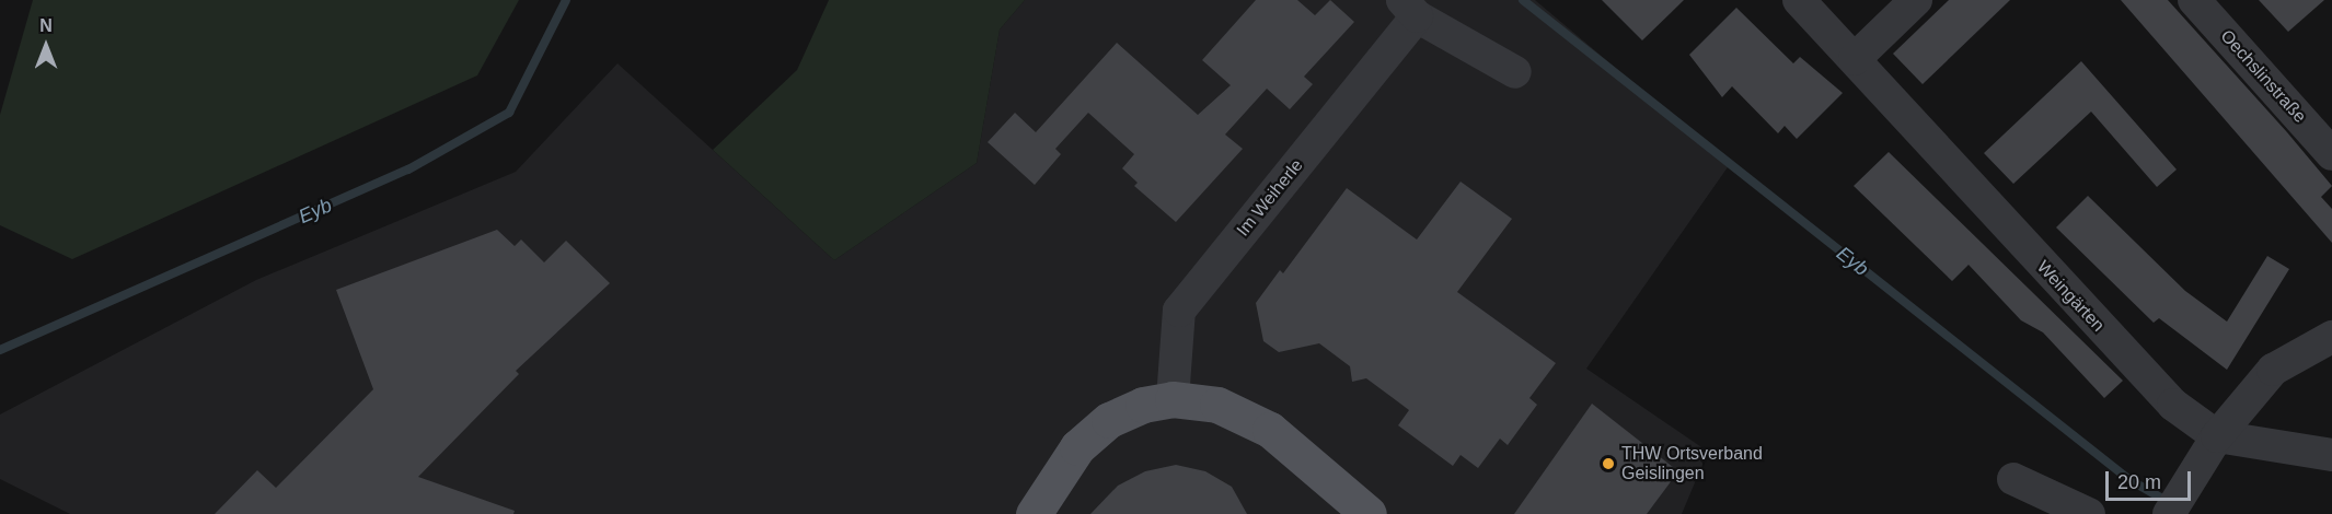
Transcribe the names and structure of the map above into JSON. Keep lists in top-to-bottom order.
{
  "streets": {
    "street": ["Oechslinstraße", "Im Weiherle", "Weingärten"]
  },
  "water": ["Eyb"],
  "places": ["THW Ortsverband Geislingen"],
  "scale_bar": "20 m",
  "north": "top"
}
